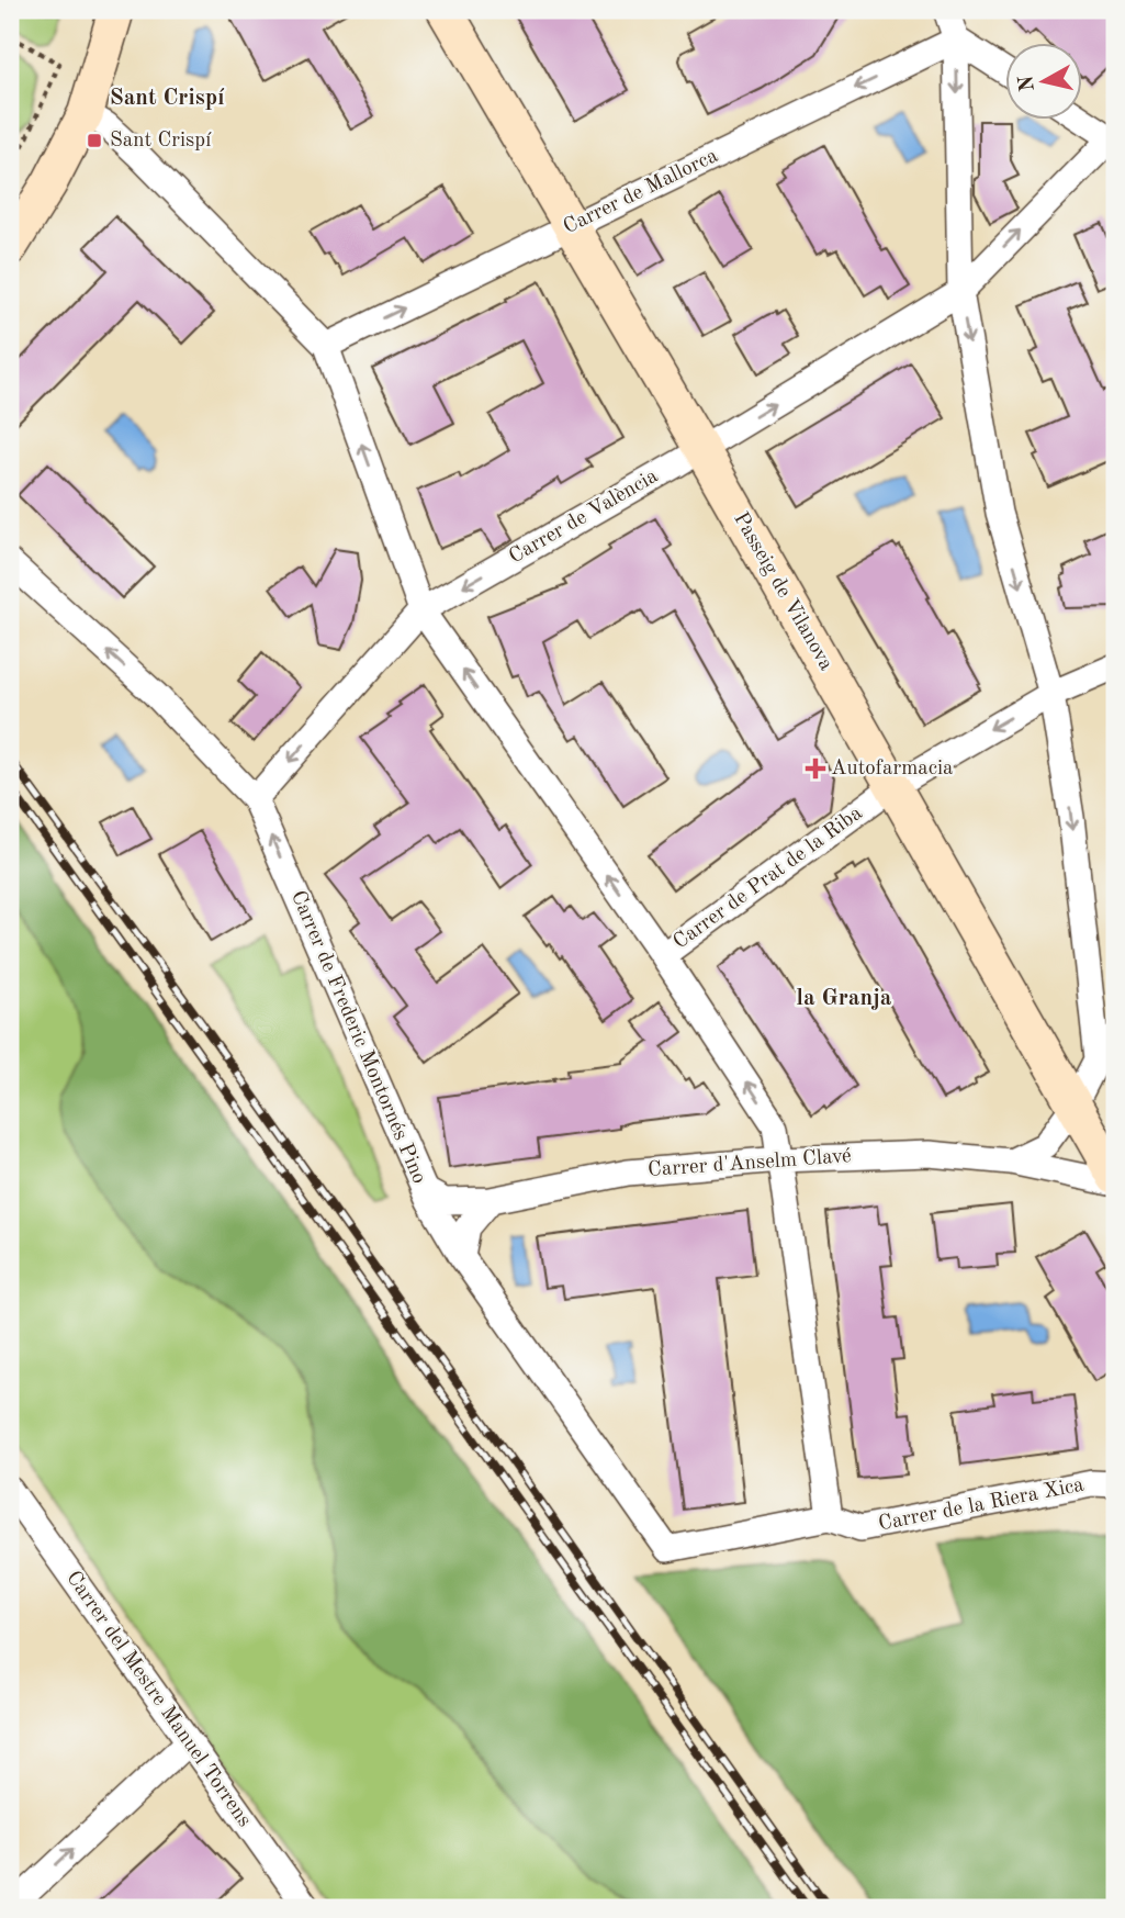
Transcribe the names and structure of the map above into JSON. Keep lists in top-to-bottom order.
{
  "streets": {
    "street": [
      "Carrer de Mallorca",
      "Carrer de València",
      "Passeig de Vilanova",
      "Carrer de Prat de la Riba",
      "Carrer de Frederic Montornés Pino",
      "Carrer d'Anselm Clavé",
      "Carrer de la Riera Xica",
      "Carrer del Mestre Manuel Torrens"
    ]
  },
  "crossings": [
    ["Carrer de Mallorca", "Passeig de Vilanova"],
    ["Carrer de València", "Passeig de Vilanova"],
    ["Carrer de València", "Carrer de Frederic Montornés Pino"],
    ["Passeig de Vilanova", "Carrer de Prat de la Riba"],
    ["Carrer de Frederic Montornés Pino", "Carrer d'Anselm Clavé"],
    ["Carrer de Frederic Montornés Pino", "Carrer de la Riera Xica"]
  ],
  "one_way": ["Carrer de Frederic Montornés Pino"],
  "districts": ["Sant Crispí", "la Granja"],
  "places": {
    "transit": ["Sant Crispí"],
    "health": ["Autofarmacia"]
  },
  "north": "left"
}
